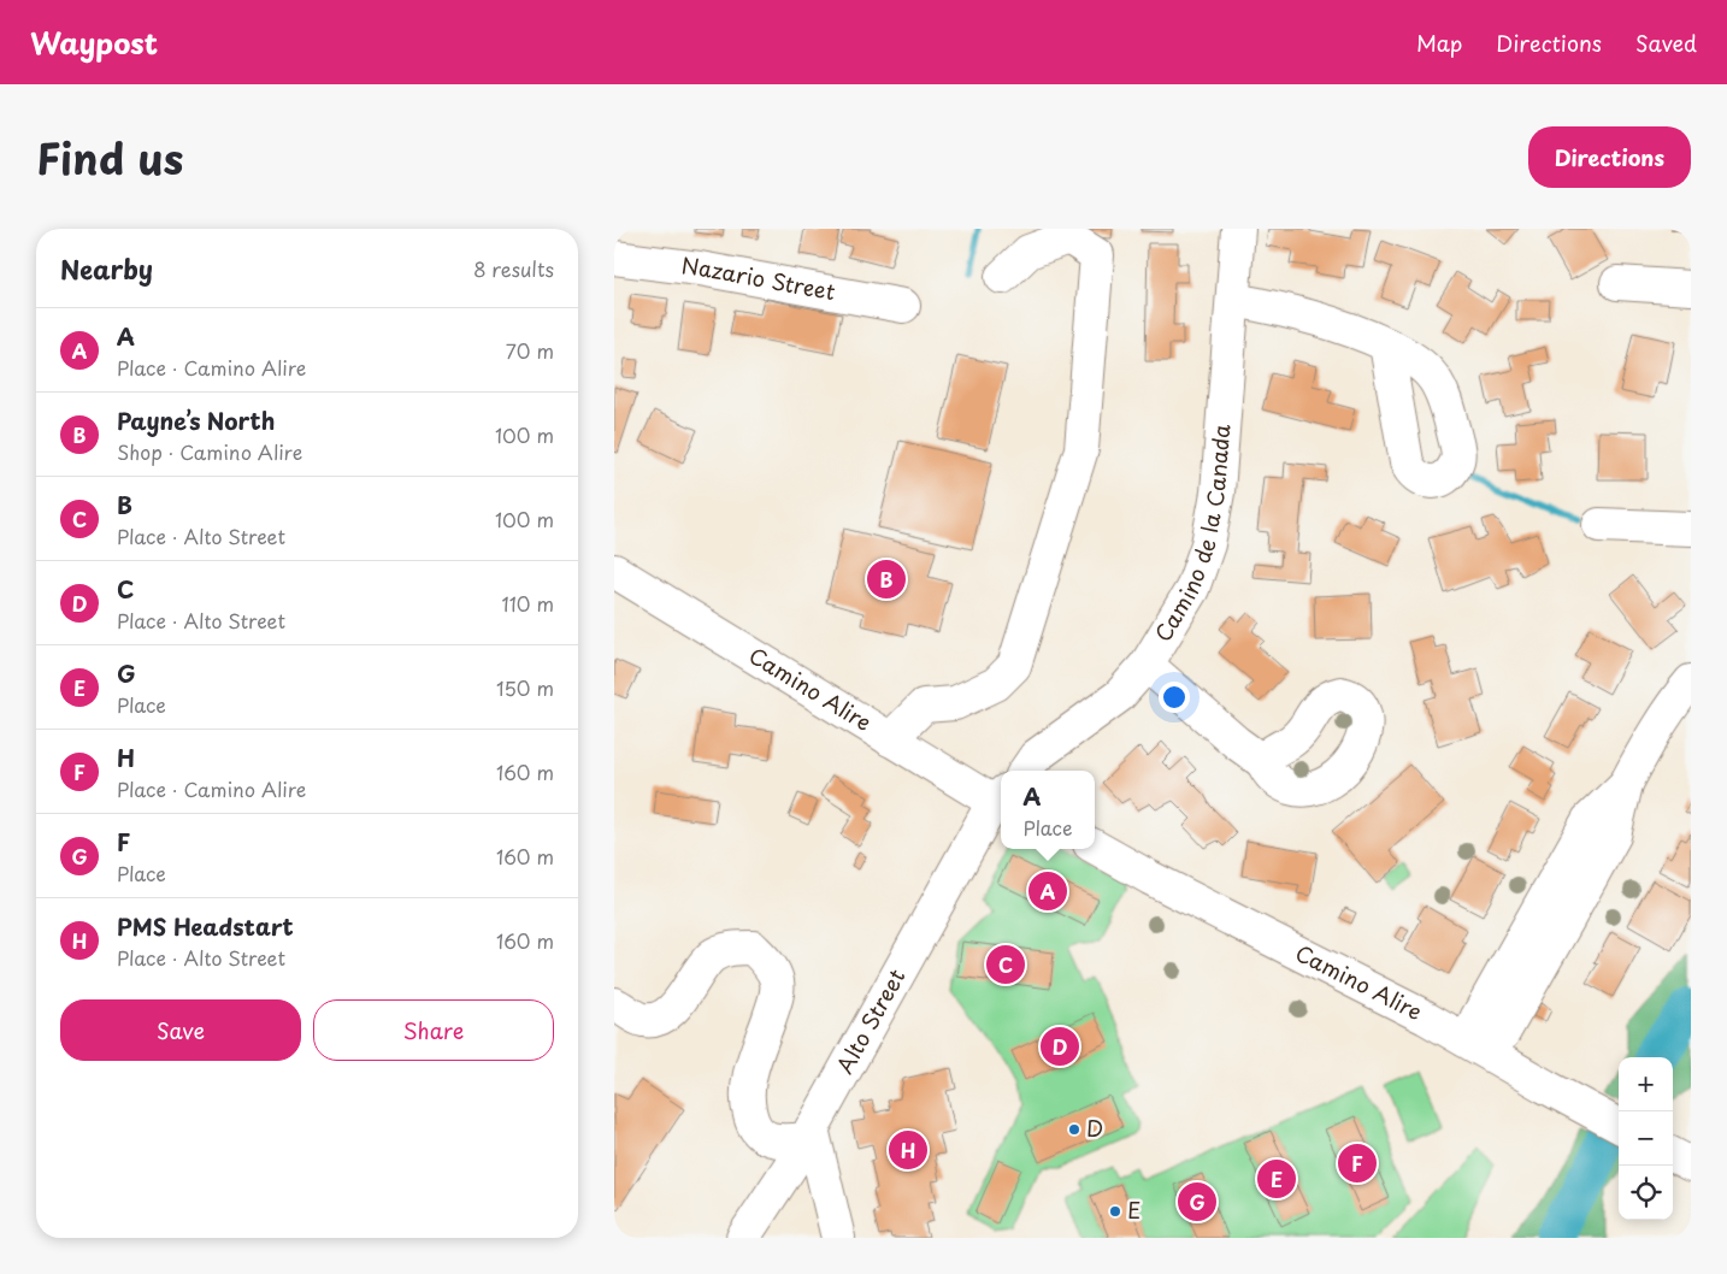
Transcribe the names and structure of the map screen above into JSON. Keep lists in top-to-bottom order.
{
  "streets": {
    "street": [
      "Nazario Street",
      "Camino de la Canada",
      "Camino Alire",
      "Alto Street"
    ]
  },
  "places": ["D", "E"],
  "page": {
    "header": "Waypost",
    "nav": ["Map", "Directions", "Saved"],
    "title": "Find us",
    "buttons": [
      "Directions",
      ["Save", "Share"]
    ],
    "heading": ["Nearby", "8 results"],
    "list": [
      {
        "mark": "A",
        "name": "A",
        "note": "Place · Camino Alire",
        "value": "70 m"
      },
      {
        "mark": "B",
        "name": "Payne’s North",
        "note": "Shop · Camino Alire",
        "value": "100 m"
      },
      {
        "mark": "C",
        "name": "B",
        "note": "Place · Alto Street",
        "value": "100 m"
      },
      {
        "mark": "D",
        "name": "C",
        "note": "Place · Alto Street",
        "value": "110 m"
      },
      {
        "mark": "E",
        "name": "G",
        "note": "Place",
        "value": "150 m"
      },
      {
        "mark": "F",
        "name": "H",
        "note": "Place · Camino Alire",
        "value": "160 m"
      },
      {
        "mark": "G",
        "name": "F",
        "note": "Place",
        "value": "160 m"
      },
      {
        "mark": "H",
        "name": "PMS Headstart",
        "note": "Place · Alto Street",
        "value": "160 m"
      }
    ],
    "pins": [
      "B",
      "A",
      "C",
      "D",
      "H",
      "F",
      "E",
      "G"
    ],
    "popup": ["A", "Place"],
    "map_buttons": ["+", "−"]
  }
}
